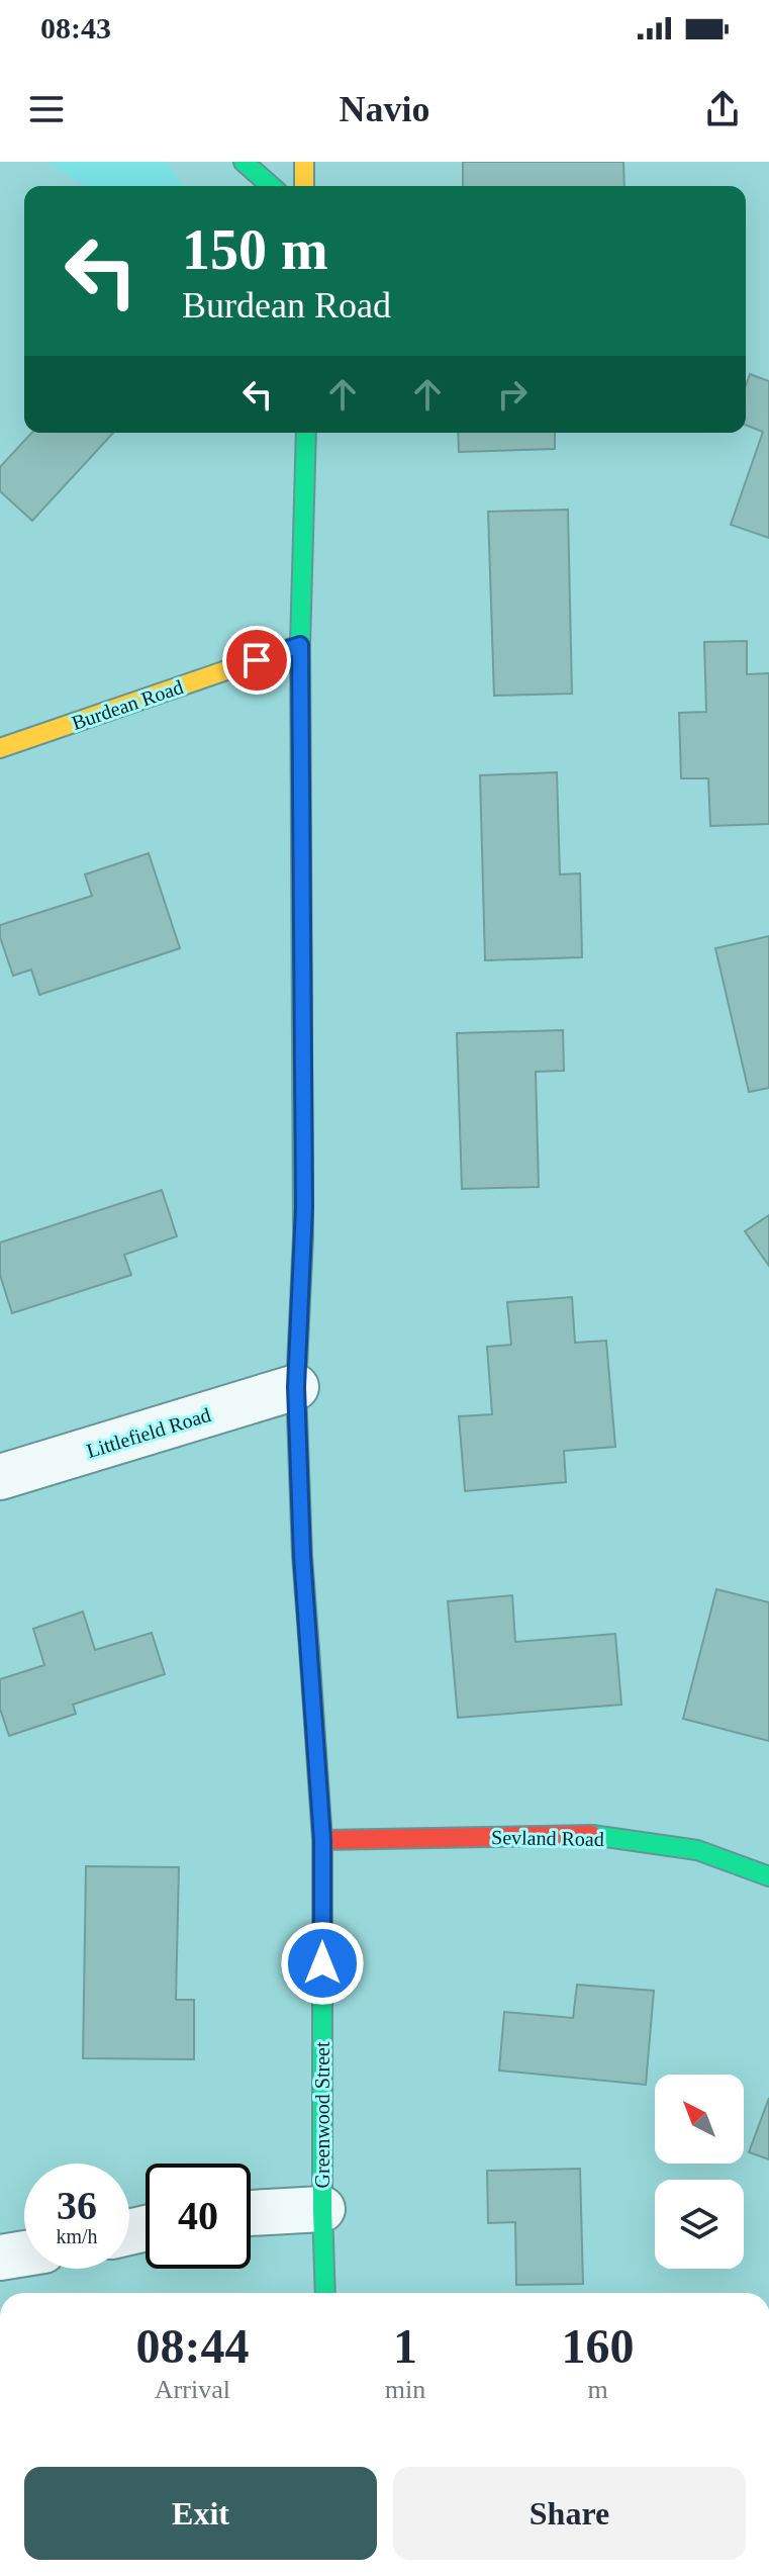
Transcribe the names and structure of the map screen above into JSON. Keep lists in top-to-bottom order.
{
  "streets": {
    "street": [
      "Burdean Road",
      "Littlefield Road",
      "Sevland Road",
      "Greenwood Street"
    ]
  },
  "crossings": [
    ["Burdean Road", "Greenwood Street"],
    ["Littlefield Road", "Greenwood Street"],
    ["Sevland Road", "Greenwood Street"]
  ],
  "north": "top left",
  "page": {
    "status": "08:43",
    "header": "Navio",
    "turn": ["150 m", "Burdean Road"],
    "speed": "36 km/h",
    "limit": "40",
    "eta": [
      "08:44",
      "Arrival",
      "1",
      "min",
      "160",
      "m"
    ],
    "buttons": ["Exit", "Share"]
  }
}
